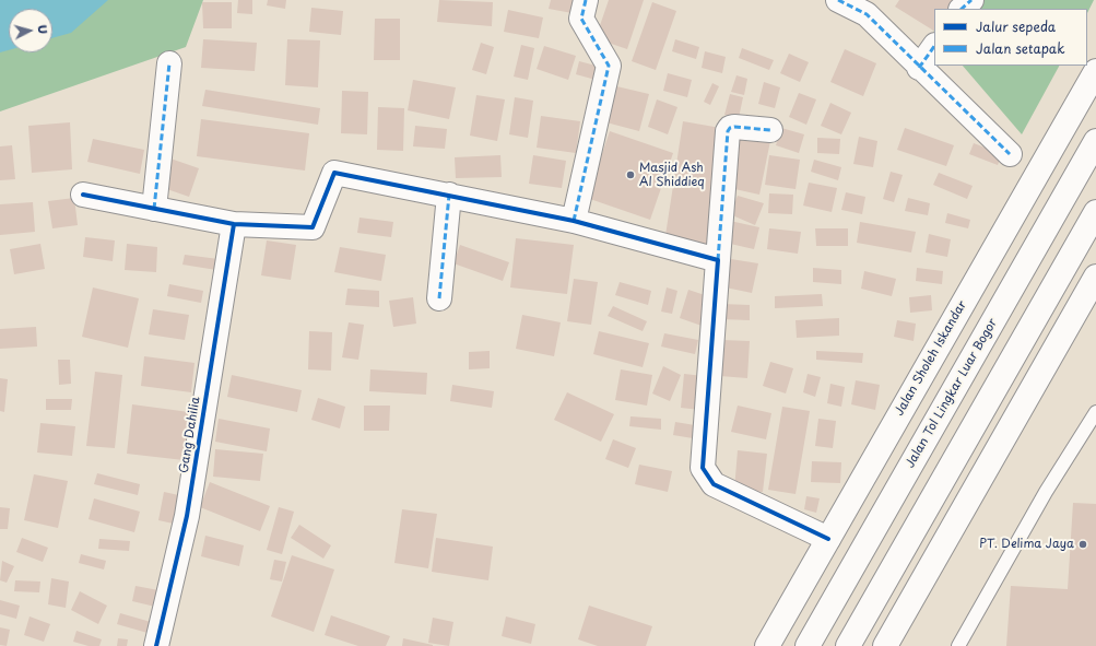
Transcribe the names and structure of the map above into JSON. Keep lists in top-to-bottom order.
{
  "streets": {
    "main road": ["Jalan Sholeh Iskandar", "Jalan Tol Lingkar Luar Bogor", "Gang Dahilia"]
  },
  "places": ["Masjid Ash Al Shiddieq", "PT. Delima Jaya"],
  "legend": ["Jalur sepeda", "Jalan setapak"],
  "north": "right"
}
